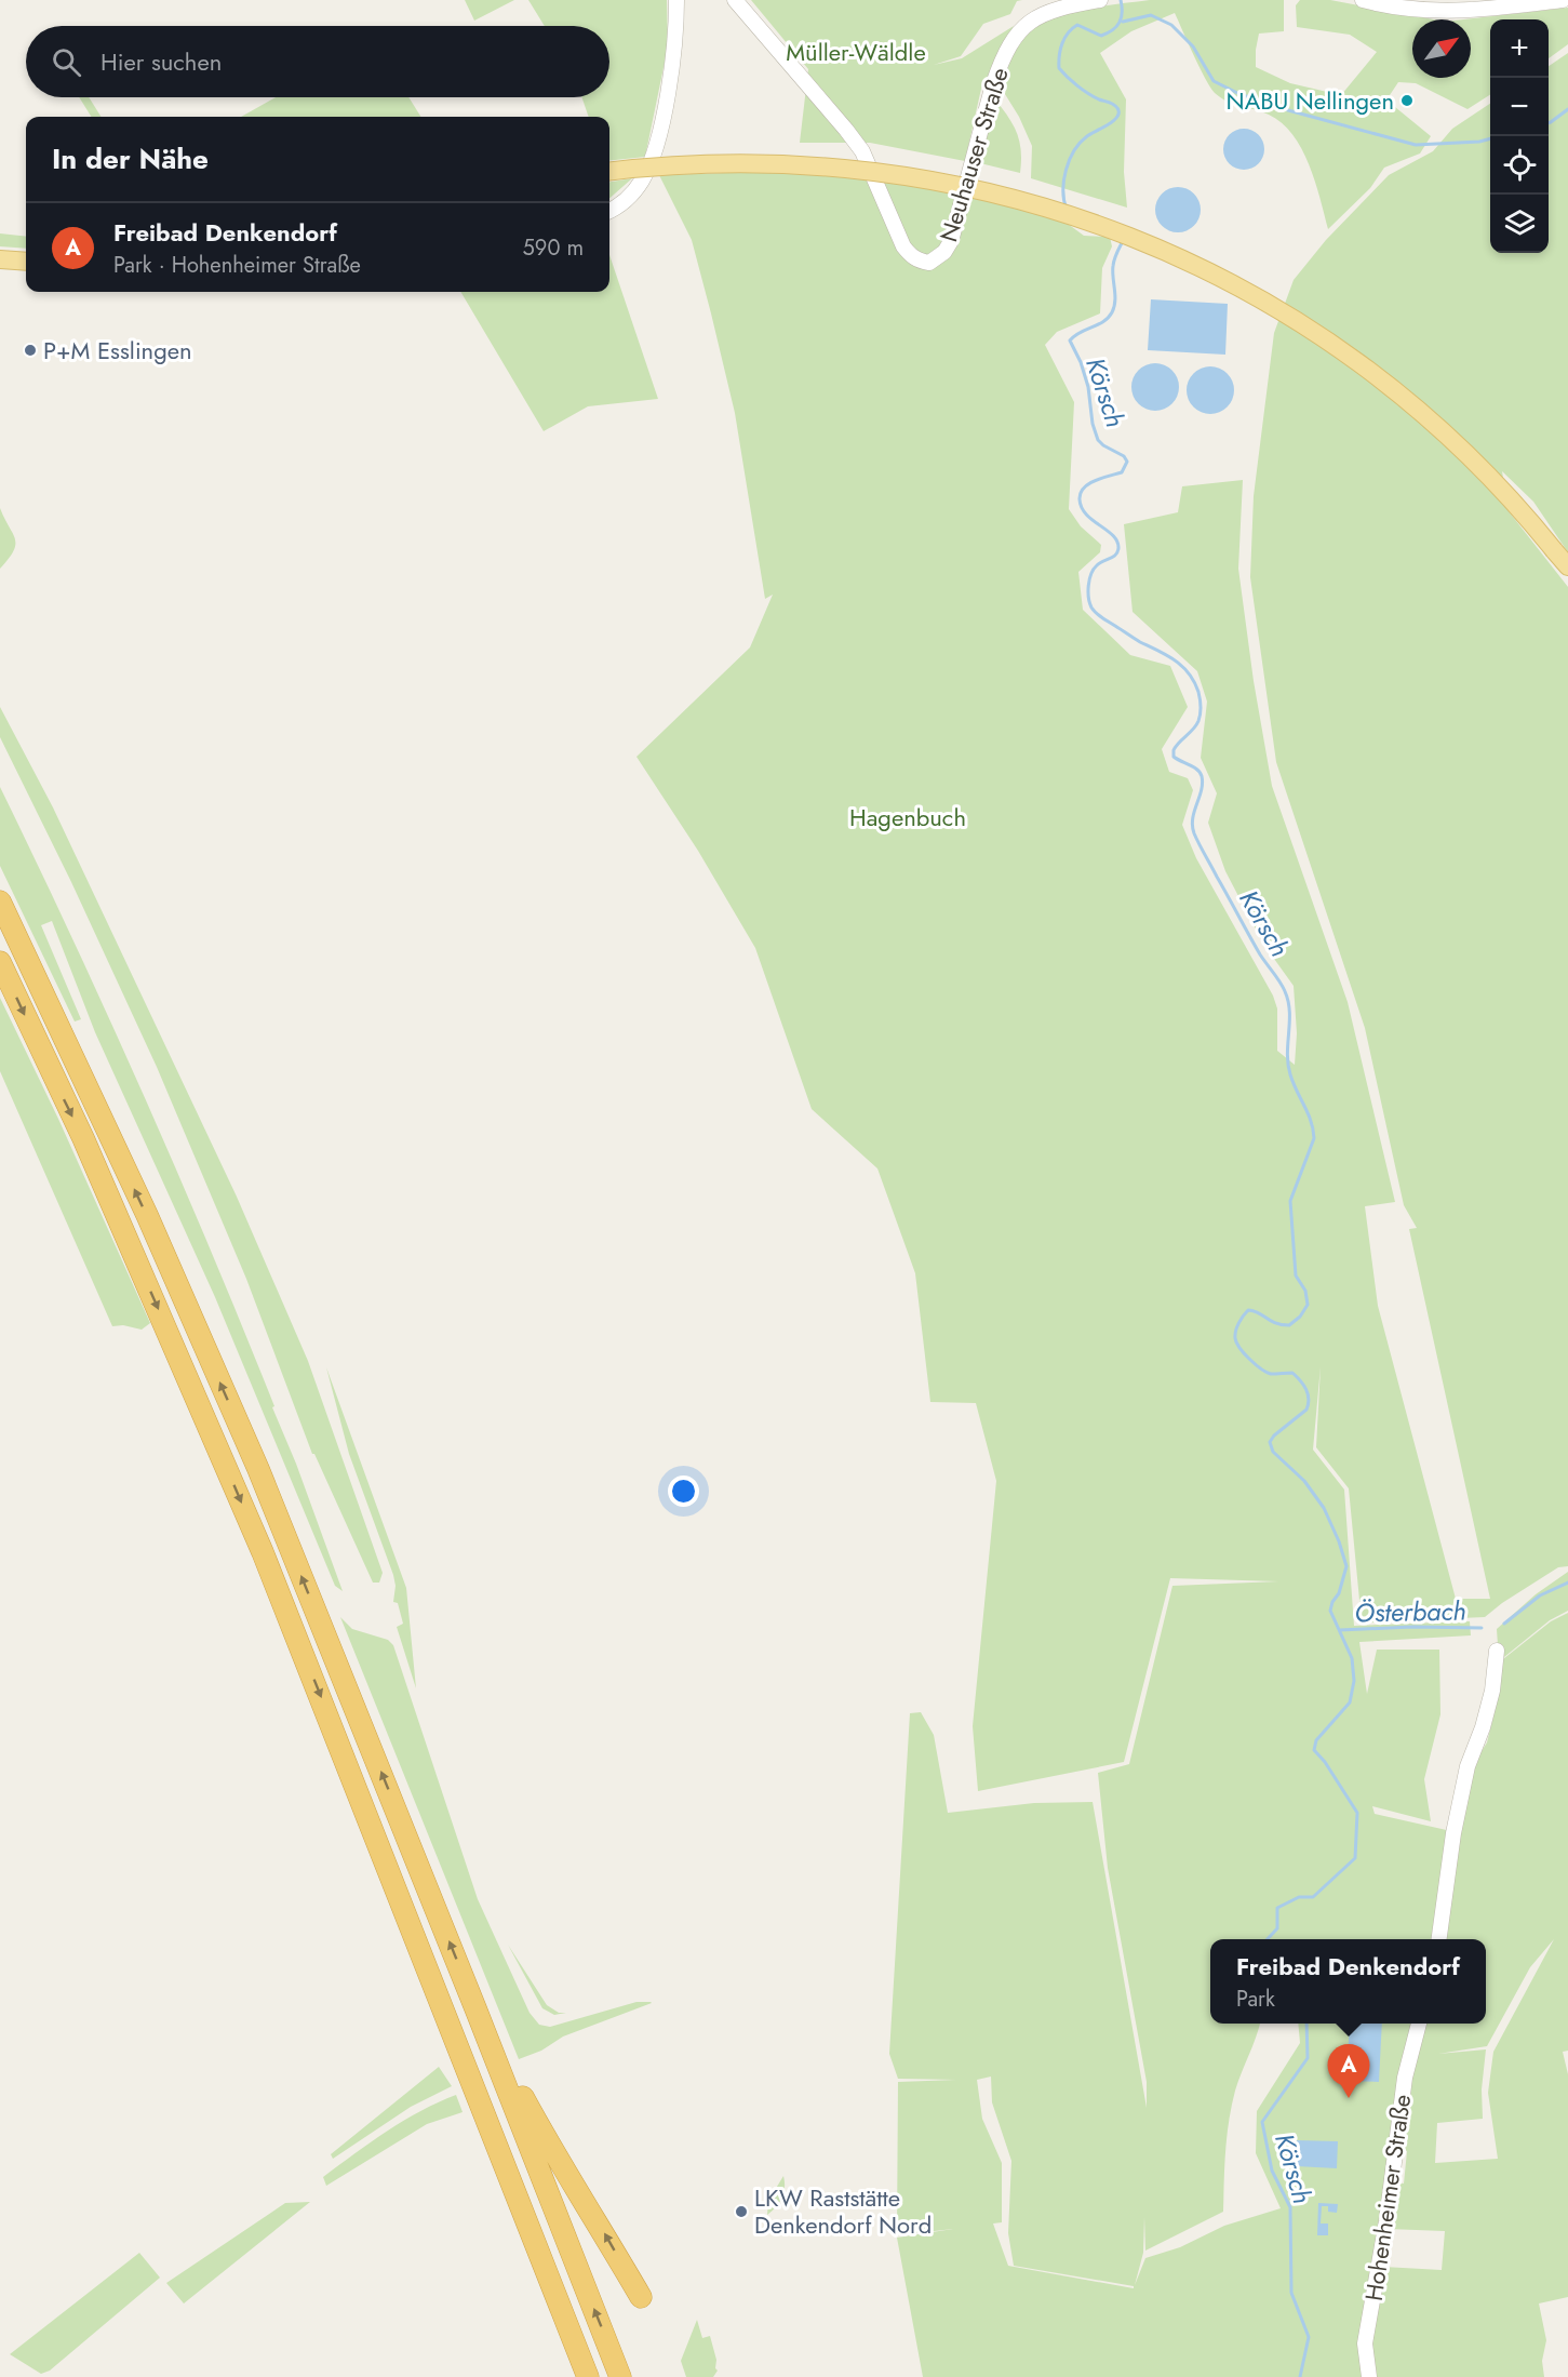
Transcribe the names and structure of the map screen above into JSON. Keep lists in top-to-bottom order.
{
  "streets": {
    "street": ["Neuhauser Straße", "Hohenheimer Straße"]
  },
  "water": ["Körsch", "Österbach"],
  "parks": ["Müller-Wäldle", "Hagenbuch"],
  "places": ["NABU Nellingen", "P+M Esslingen", "LKW Raststätte Denkendorf Nord"],
  "north": "top right",
  "page": {
    "map_buttons": ["+", "−"],
    "search": "Hier suchen",
    "heading": "In der Nähe",
    "list": [
      {
        "mark": "A",
        "name": "Freibad Denkendorf",
        "note": "Park · Hohenheimer Straße",
        "value": "590 m"
      }
    ],
    "popup": ["Freibad Denkendorf", "Park"],
    "pins": "A"
  }
}
